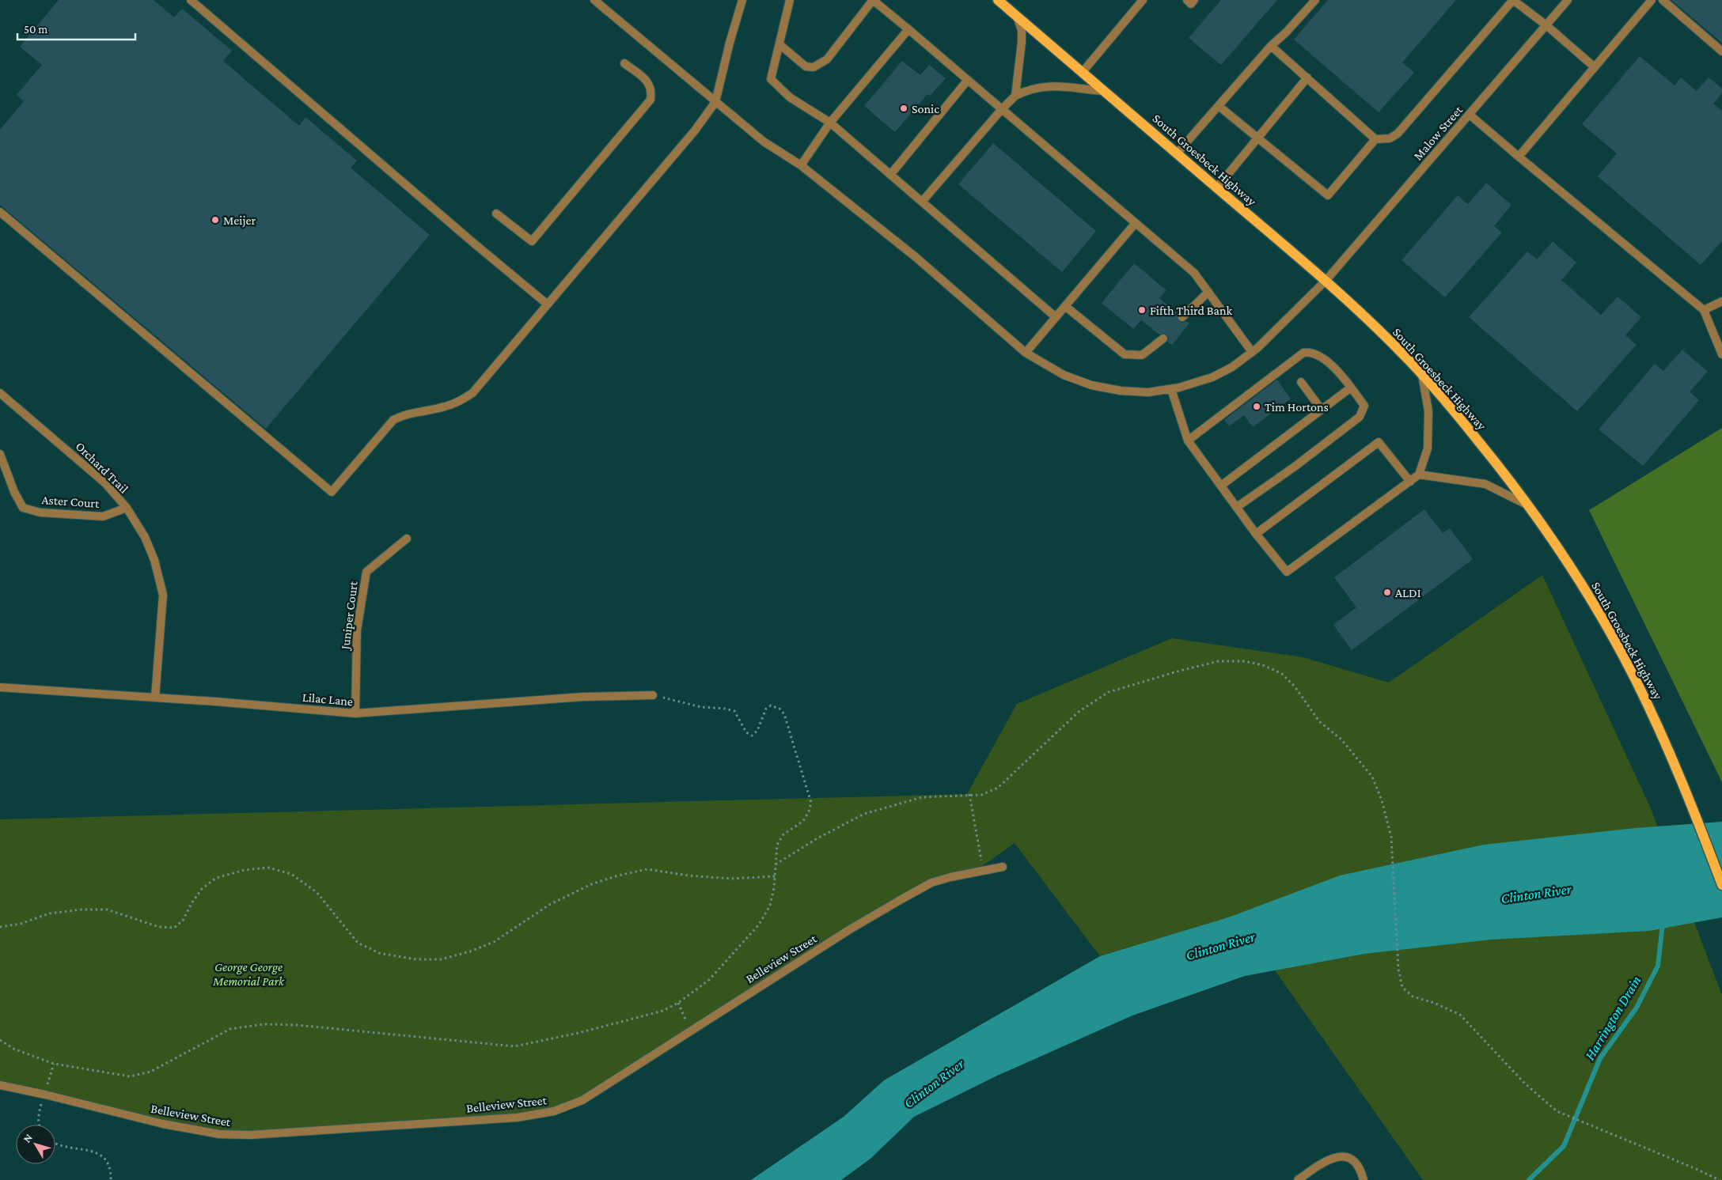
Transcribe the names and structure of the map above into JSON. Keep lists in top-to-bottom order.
{
  "streets": {
    "main road": ["South Groesbeck Highway"],
    "street": [
      "Malow Street",
      "Orchard Trail",
      "Aster Court",
      "Juniper Court",
      "Lilac Lane",
      "Belleview Street"
    ]
  },
  "crossings": [
    ["Malow Street", "South Groesbeck Highway"],
    ["Orchard Trail", "Aster Court"],
    ["Orchard Trail", "Lilac Lane"],
    ["Juniper Court", "Lilac Lane"]
  ],
  "water": ["Clinton River", "Harrington Drain"],
  "parks": ["George George Memorial Park"],
  "places": [
    "Sonic",
    "Meijer",
    "Fifth Third Bank",
    "Tim Hortons",
    "ALDI"
  ],
  "scale_bar": "50 m",
  "north": "top left"
}
